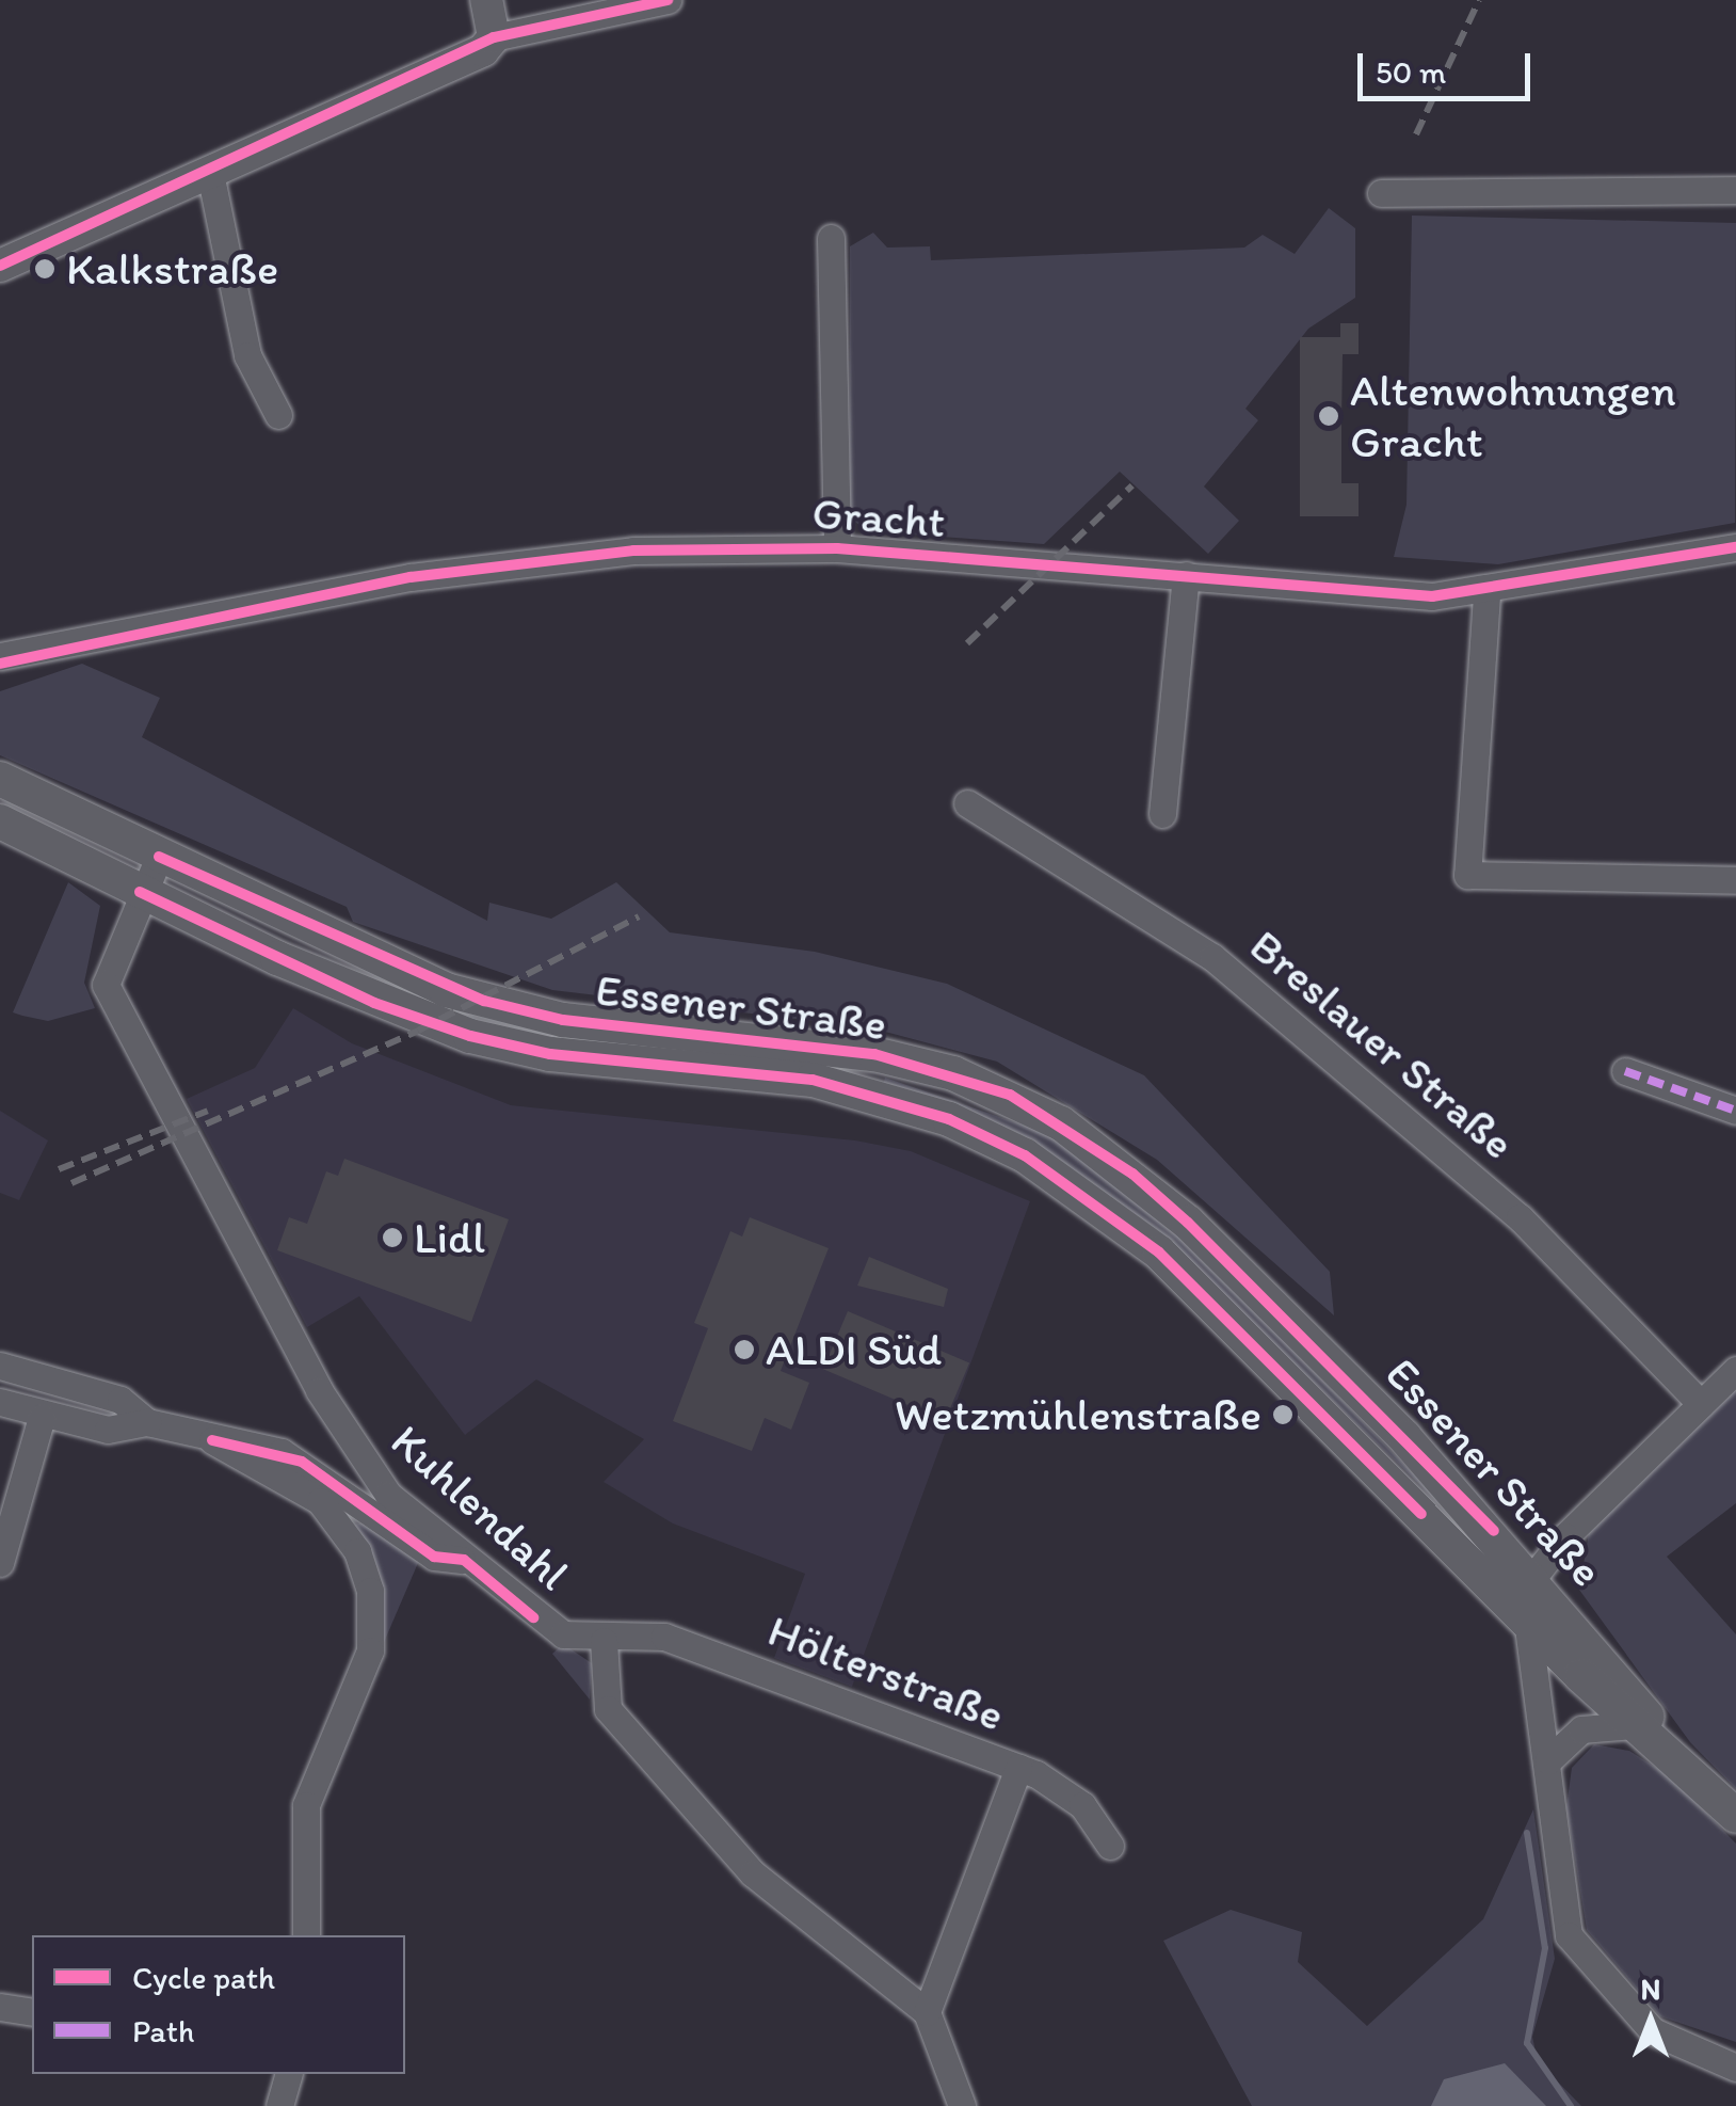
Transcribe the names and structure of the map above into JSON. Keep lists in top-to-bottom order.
{
  "streets": {
    "main road": ["Essener Straße"],
    "street": [
      "Gracht",
      "Breslauer Straße",
      "Kuhlendahl",
      "Hölterstraße"
    ]
  },
  "crossings": [
    ["Essener Straße", "Kuhlendahl"],
    ["Kuhlendahl", "Hölterstraße"]
  ],
  "places": [
    "Kalkstraße",
    "Altenwohnungen Gracht",
    "Lidl",
    "ALDI Süd",
    "Wetzmühlenstraße"
  ],
  "legend": ["Cycle path", "Path"],
  "scale_bar": "50 m",
  "north": "top"
}
